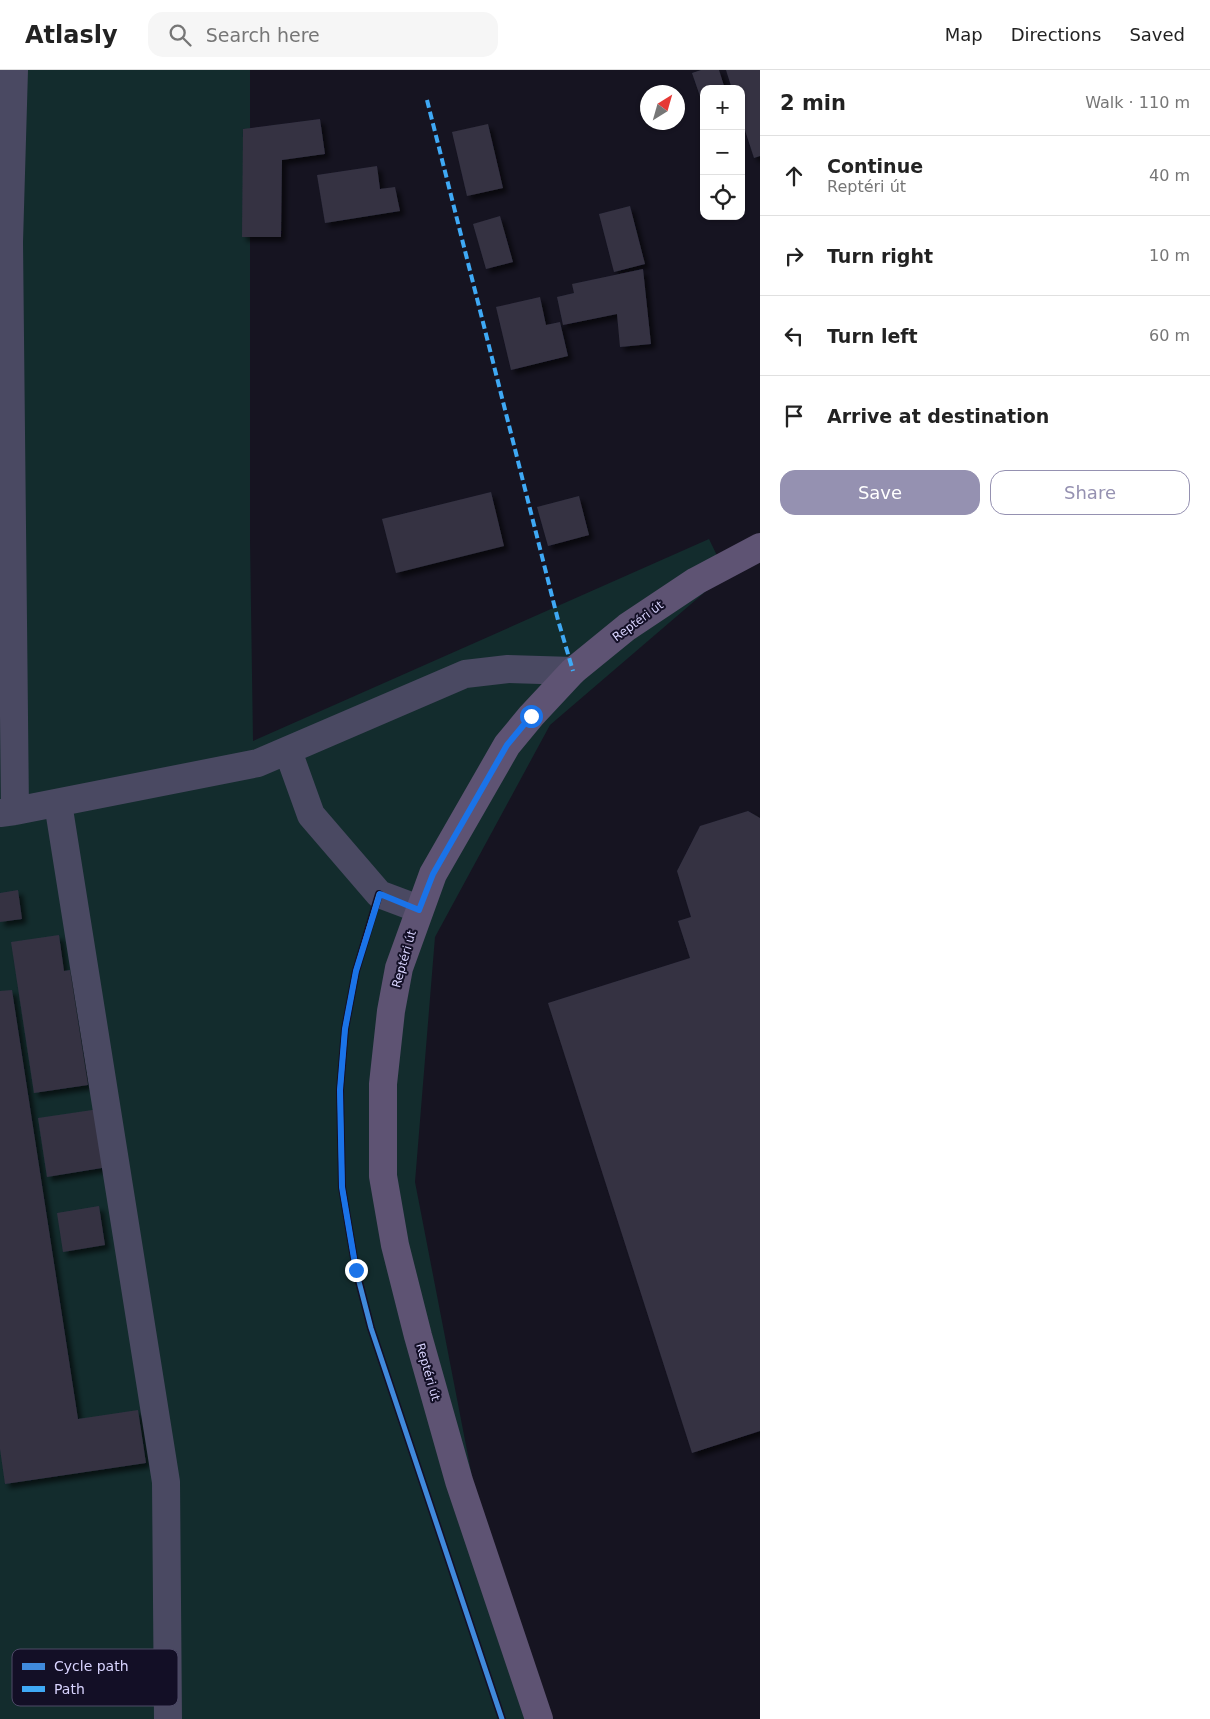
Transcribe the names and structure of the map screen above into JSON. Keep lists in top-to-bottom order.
{
  "streets": {
    "main road": ["Reptéri út"]
  },
  "legend": ["Cycle path", "Path"],
  "north": "top right",
  "page": {
    "header": "Atlasly",
    "search": "Search here",
    "nav": ["Map", "Directions", "Saved"],
    "heading": ["2 min", "Walk · 110 m"],
    "map_buttons": ["+", "−"],
    "list": [
      ["Continue", "Reptéri út", "40 m"],
      ["Turn right", "10 m"],
      ["Turn left", "60 m"],
      "Arrive at destination"
    ],
    "buttons": ["Save", "Share"]
  }
}
